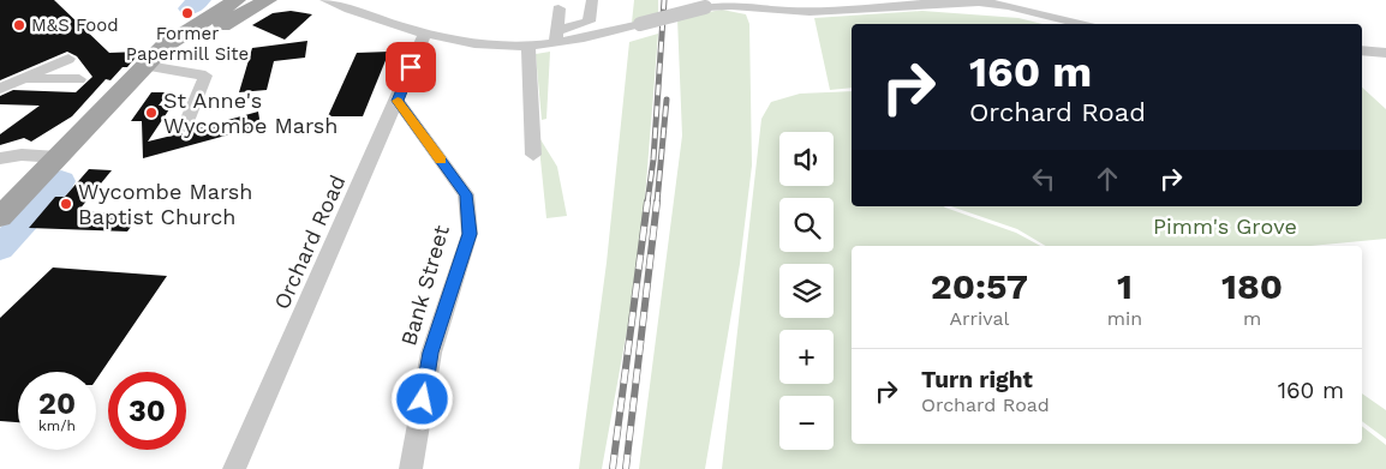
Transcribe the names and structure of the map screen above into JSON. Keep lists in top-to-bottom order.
{
  "streets": {
    "street": ["Orchard Road", "Bank Street"]
  },
  "crossings": [
    ["Orchard Road", "Bank Street"]
  ],
  "parks": ["Pimm's Grove"],
  "places": [
    "Former Papermill Site",
    "M&S Food",
    "St Anne's Wycombe Marsh",
    "Wycombe Marsh Baptist Church"
  ],
  "page": {
    "turn": ["160 m", "Orchard Road"],
    "map_buttons": ["+", "−"],
    "eta": [
      "20:57",
      "Arrival",
      "1",
      "min",
      "180",
      "m"
    ],
    "list": [
      {
        "name": "Turn right",
        "note": "Orchard Road",
        "value": "160 m"
      }
    ],
    "speed": "20 km/h",
    "limit": "30"
  }
}
